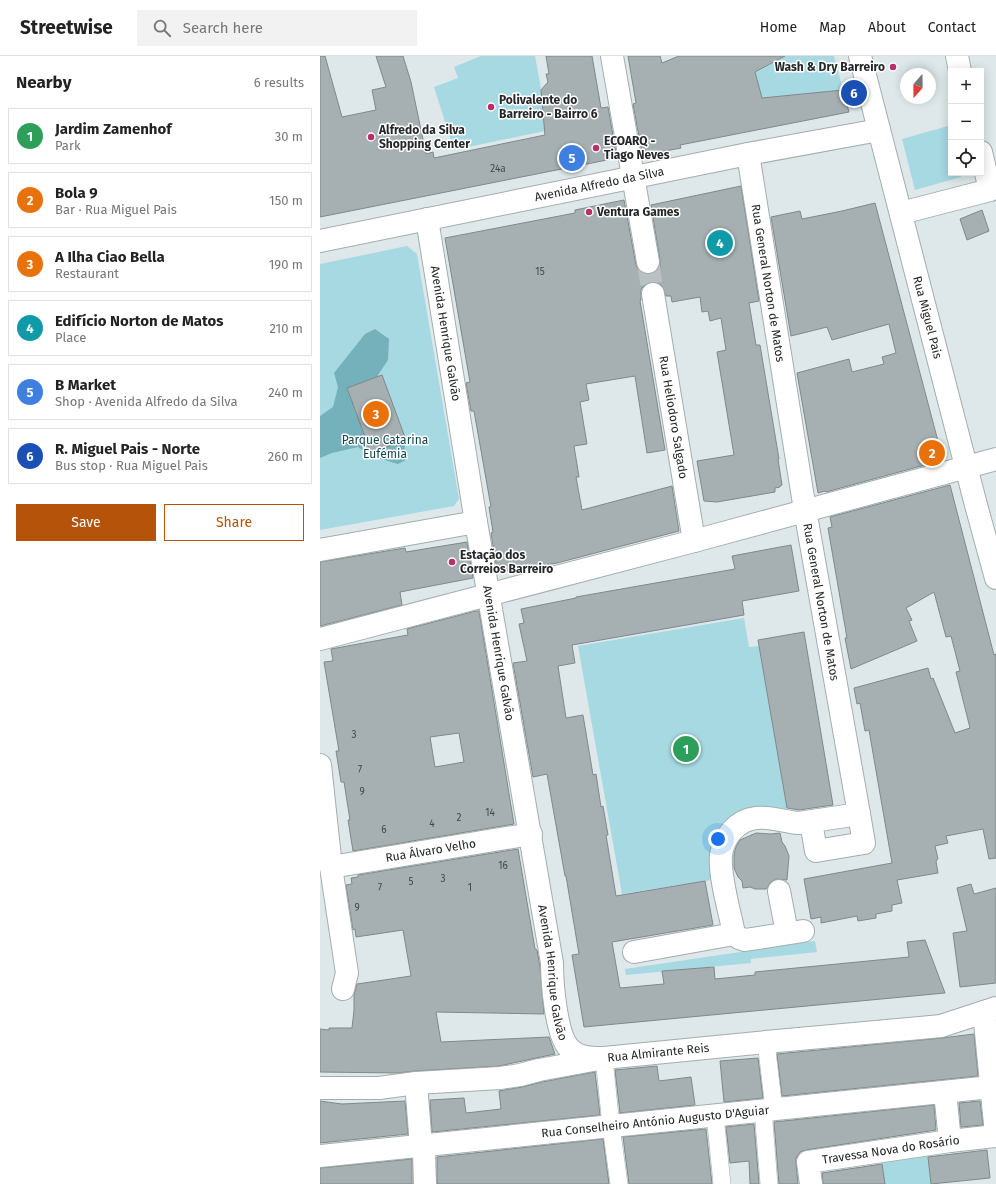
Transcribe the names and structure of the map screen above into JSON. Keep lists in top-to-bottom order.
{
  "streets": {
    "street": [
      "Avenida Alfredo da Silva",
      "Rua General Norton de Matos",
      "Rua Miguel Pais",
      "Avenida Henrique Galvão",
      "Rua Heliodoro Salgado",
      "Rua Álvaro Velho",
      "Rua Almirante Reis",
      "Rua Conselheiro António Augusto D'Aguiar",
      "Travessa Nova do Rosário"
    ]
  },
  "crossings": [
    ["Avenida Alfredo da Silva", "Rua General Norton de Matos"],
    ["Avenida Alfredo da Silva", "Rua Miguel Pais"],
    ["Avenida Alfredo da Silva", "Avenida Henrique Galvão"],
    ["Avenida Henrique Galvão", "Rua Álvaro Velho"],
    ["Avenida Henrique Galvão", "Rua Almirante Reis"]
  ],
  "parks": ["Parque Catarina Eufémia"],
  "places": [
    "Wash & Dry Barreiro",
    "Polivalente do Barreiro - Bairro 6",
    "Alfredo da Silva Shopping Center",
    "ECOARQ - Tiago Neves",
    "Ventura Games",
    "Estação dos Correios Barreiro"
  ],
  "house_numbers": [
    "24a",
    "15",
    "3",
    "7",
    "9",
    "14",
    "2",
    "4",
    "6",
    "16",
    "3",
    "5",
    "7",
    "1",
    "9"
  ],
  "north": "bottom",
  "page": {
    "header": "Streetwise",
    "search": "Search here",
    "nav": [
      "Home",
      "Map",
      "About",
      "Contact"
    ],
    "heading": ["Nearby", "6 results"],
    "map_buttons": ["+", "−"],
    "pins": [
      "6",
      "5",
      "4",
      "3",
      "2",
      "1"
    ],
    "list": [
      {
        "mark": "1",
        "name": "Jardim Zamenhof",
        "note": "Park",
        "value": "30 m"
      },
      {
        "mark": "2",
        "name": "Bola 9",
        "note": "Bar · Rua Miguel Pais",
        "value": "150 m"
      },
      {
        "mark": "3",
        "name": "A Ilha Ciao Bella",
        "note": "Restaurant",
        "value": "190 m"
      },
      {
        "mark": "4",
        "name": "Edifício Norton de Matos",
        "note": "Place",
        "value": "210 m"
      },
      {
        "mark": "5",
        "name": "B Market",
        "note": "Shop · Avenida Alfredo da Silva",
        "value": "240 m"
      },
      {
        "mark": "6",
        "name": "R. Miguel Pais - Norte",
        "note": "Bus stop · Rua Miguel Pais",
        "value": "260 m"
      }
    ],
    "buttons": ["Save", "Share"]
  }
}
